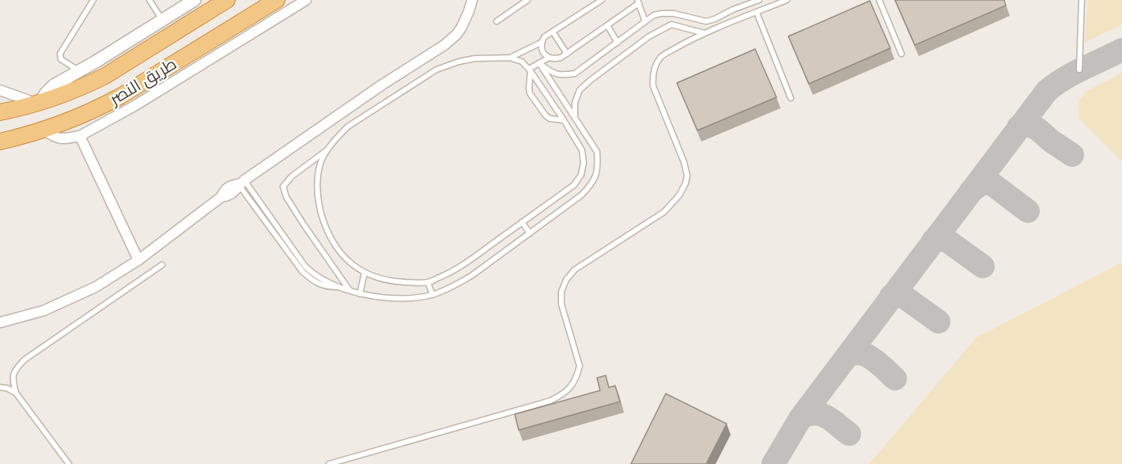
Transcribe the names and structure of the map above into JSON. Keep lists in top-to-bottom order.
{
  "streets": {
    "highway": ["طريق النصر"]
  }
}
